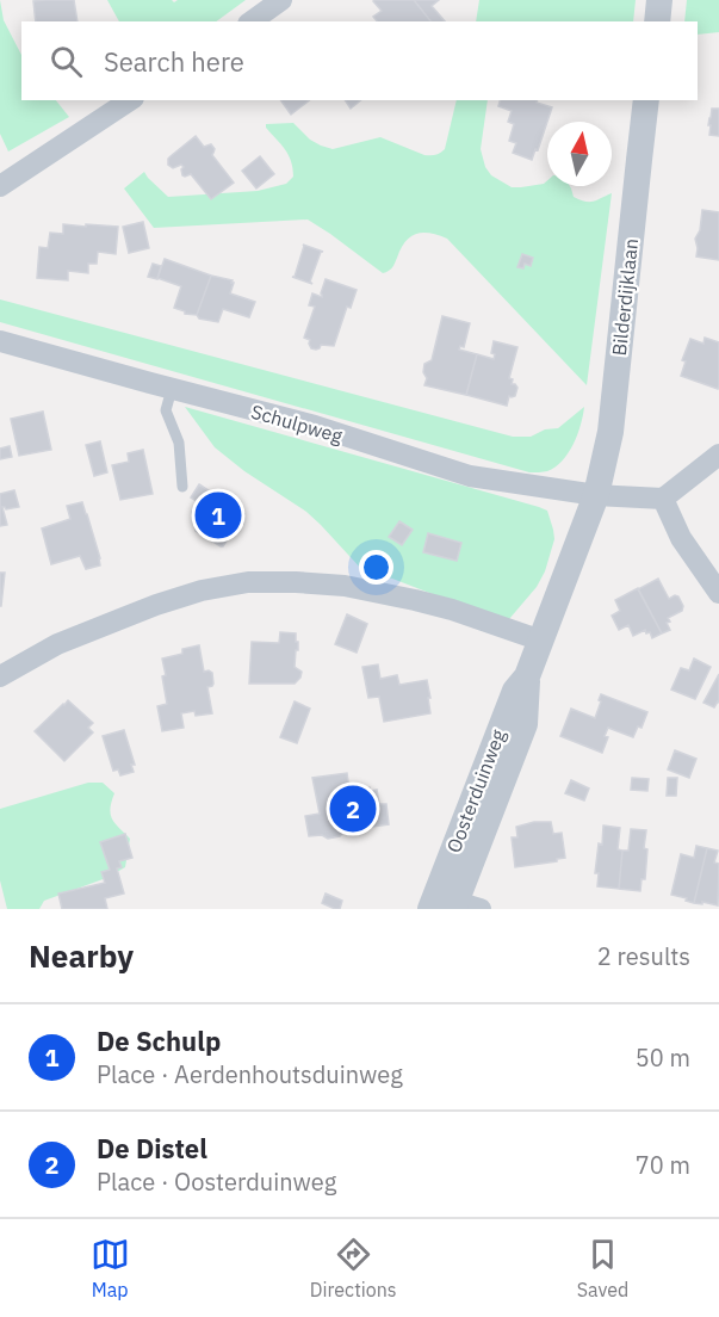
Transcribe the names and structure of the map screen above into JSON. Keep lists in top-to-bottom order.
{
  "streets": {
    "street": ["Bilderdijklaan", "Schulpweg", "Oosterduinweg"]
  },
  "crossings": [
    ["Bilderdijklaan", "Schulpweg"],
    ["Bilderdijklaan", "Oosterduinweg"],
    ["Schulpweg", "Oosterduinweg"]
  ],
  "north": "top",
  "page": {
    "search": "Search here",
    "pins": ["1", "2"],
    "heading": ["Nearby", "2 results"],
    "list": [
      {
        "mark": "1",
        "name": "De Schulp",
        "note": "Place · Aerdenhoutsduinweg",
        "value": "50 m"
      },
      {
        "mark": "2",
        "name": "De Distel",
        "note": "Place · Oosterduinweg",
        "value": "70 m"
      }
    ],
    "nav": ["Map", "Directions", "Saved"]
  }
}
